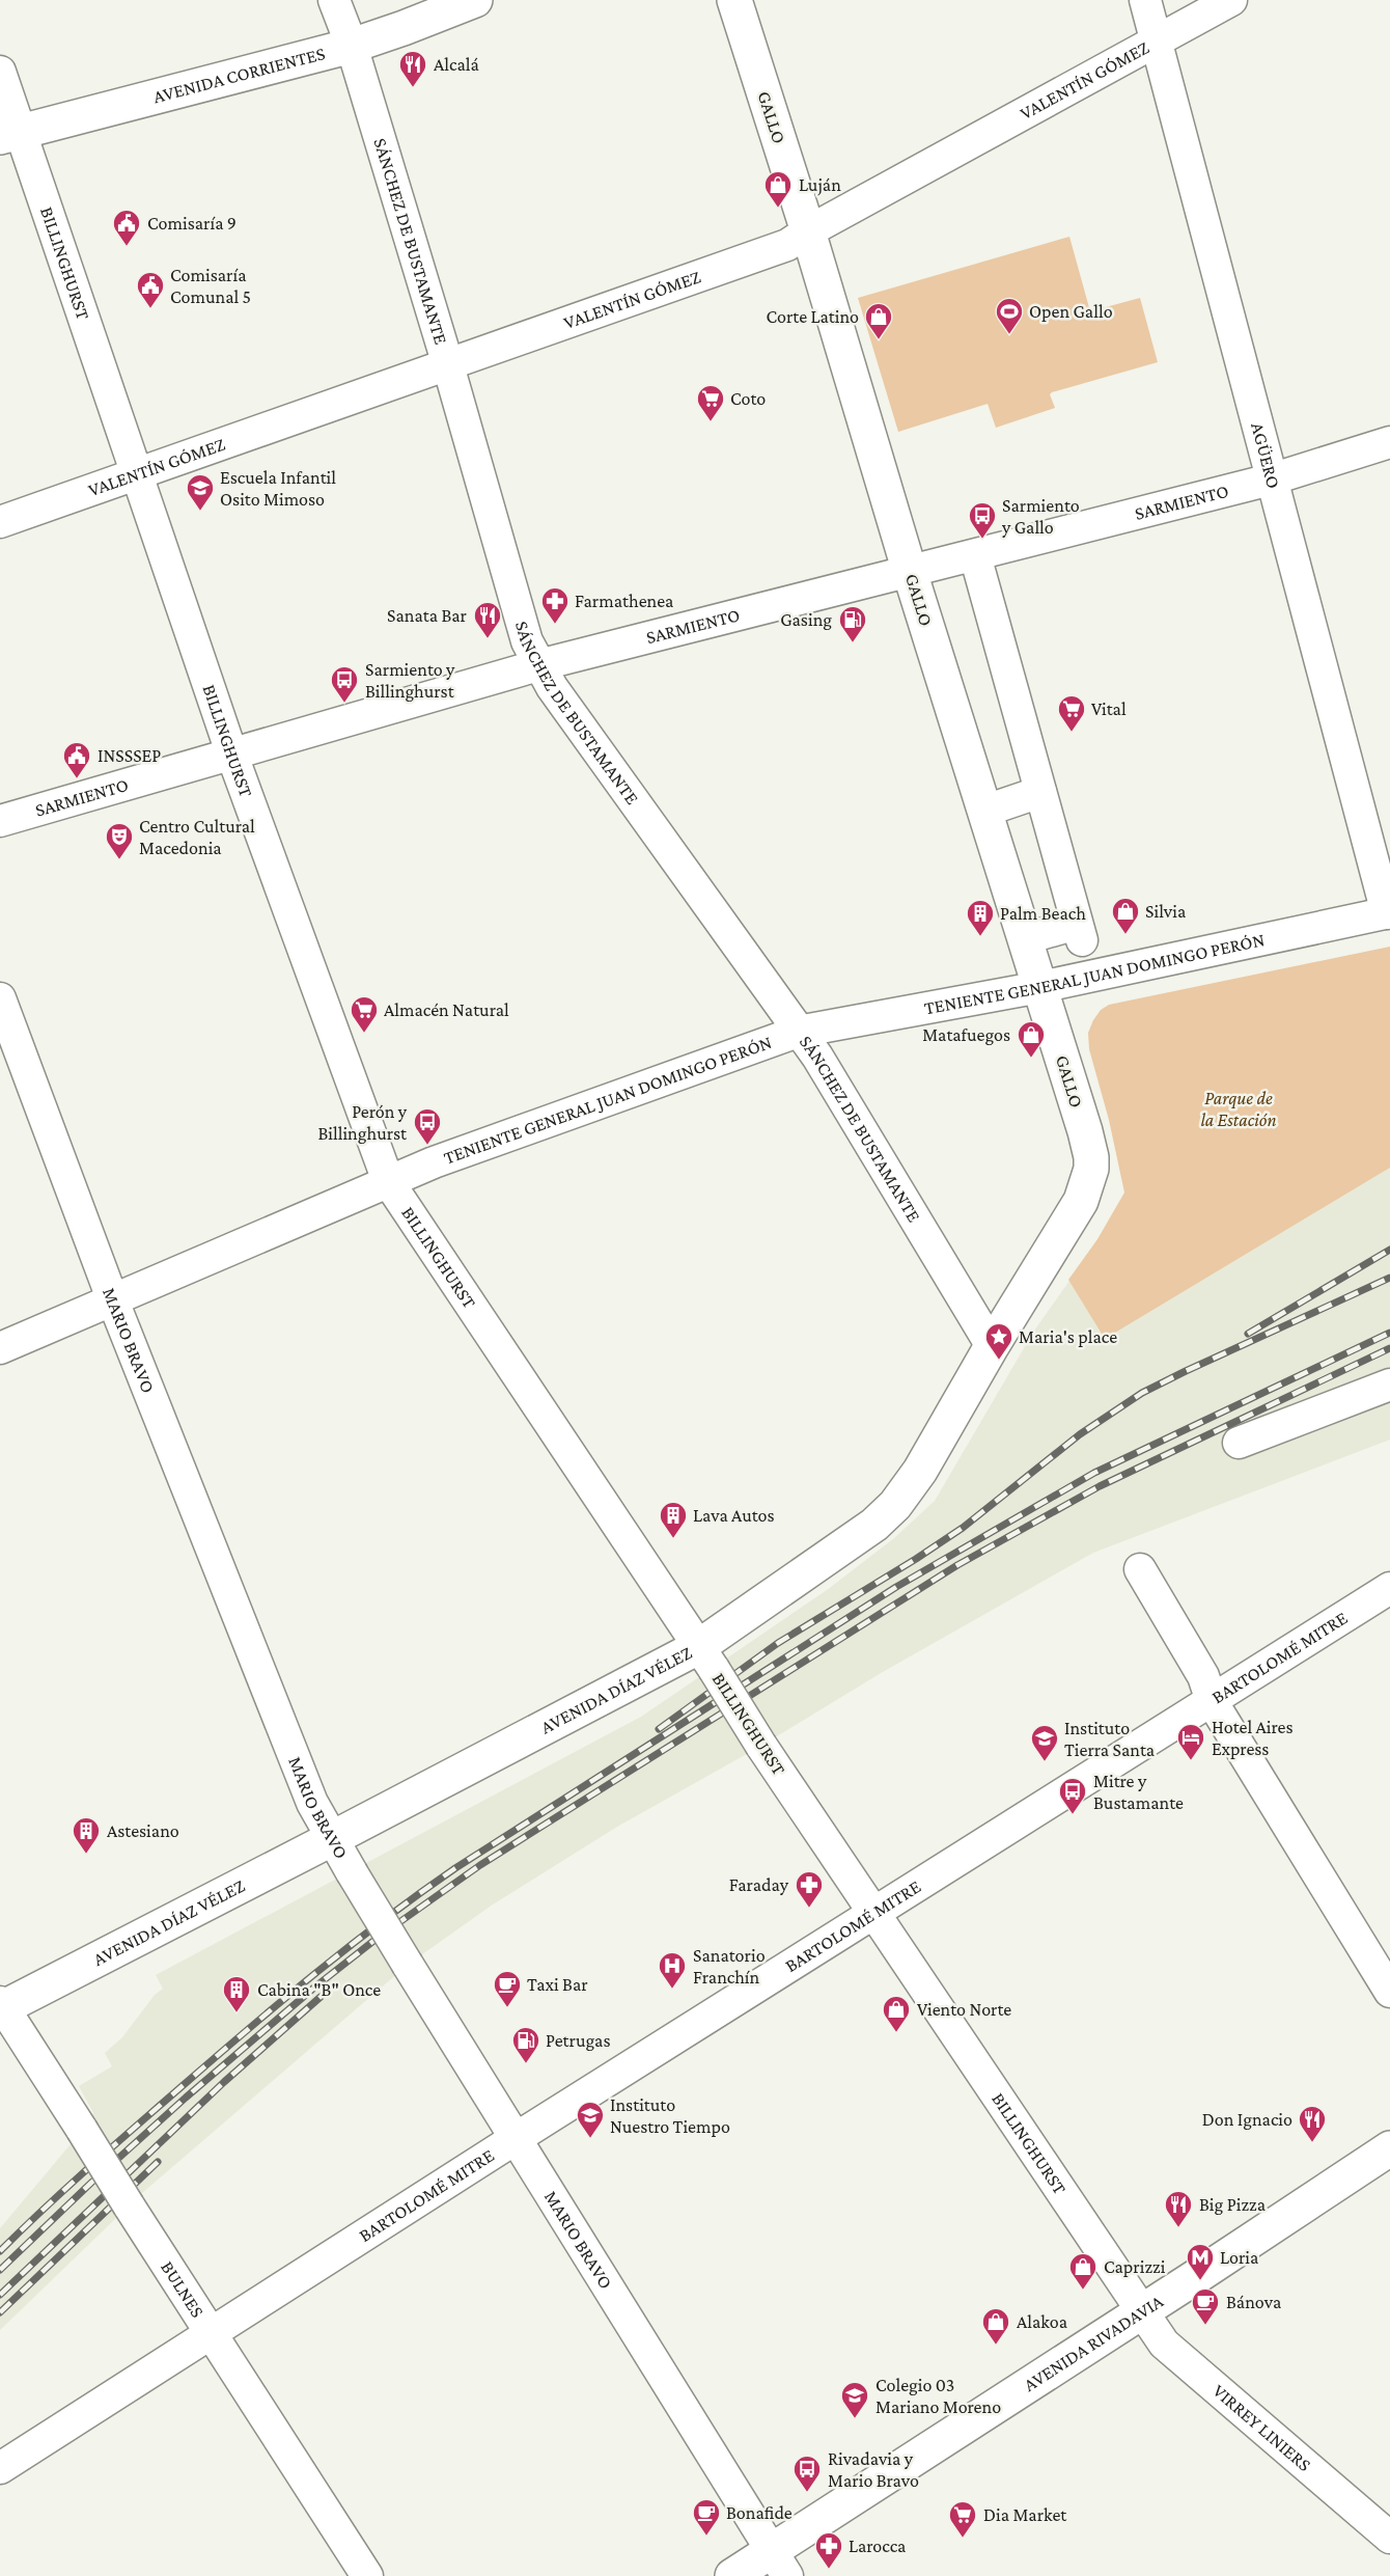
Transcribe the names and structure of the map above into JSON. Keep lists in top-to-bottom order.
{
  "streets": {
    "main road": [
      "AVENIDA CORRIENTES",
      "GALLO",
      "AVENIDA DÍAZ VÉLEZ",
      "AVENIDA RIVADAVIA"
    ],
    "street": [
      "VALENTÍN GÓMEZ",
      "SÁNCHEZ DE BUSTAMANTE",
      "BILLINGHURST",
      "AGÜERO",
      "SARMIENTO",
      "TENIENTE GENERAL JUAN DOMINGO PERÓN",
      "MARIO BRAVO",
      "BARTOLOMÉ MITRE",
      "BULNES",
      "VIRREY LINIERS"
    ]
  },
  "crossings": [
    ["AVENIDA CORRIENTES", "SÁNCHEZ DE BUSTAMANTE"],
    ["AVENIDA CORRIENTES", "BILLINGHURST"],
    ["VALENTÍN GÓMEZ", "GALLO"],
    ["VALENTÍN GÓMEZ", "SÁNCHEZ DE BUSTAMANTE"],
    ["VALENTÍN GÓMEZ", "BILLINGHURST"],
    ["VALENTÍN GÓMEZ", "AGÜERO"],
    ["GALLO", "SARMIENTO"],
    ["GALLO", "TENIENTE GENERAL JUAN DOMINGO PERÓN"],
    ["GALLO", "AVENIDA DÍAZ VÉLEZ"],
    ["SÁNCHEZ DE BUSTAMANTE", "SARMIENTO"],
    ["SÁNCHEZ DE BUSTAMANTE", "TENIENTE GENERAL JUAN DOMINGO PERÓN"],
    ["SÁNCHEZ DE BUSTAMANTE", "AVENIDA DÍAZ VÉLEZ"],
    ["BILLINGHURST", "SARMIENTO"],
    ["BILLINGHURST", "TENIENTE GENERAL JUAN DOMINGO PERÓN"],
    ["BILLINGHURST", "BARTOLOMÉ MITRE"],
    ["BILLINGHURST", "AVENIDA DÍAZ VÉLEZ"],
    ["BILLINGHURST", "AVENIDA RIVADAVIA"],
    ["BILLINGHURST", "VIRREY LINIERS"],
    ["AGÜERO", "SARMIENTO"],
    ["AGÜERO", "TENIENTE GENERAL JUAN DOMINGO PERÓN"],
    ["TENIENTE GENERAL JUAN DOMINGO PERÓN", "MARIO BRAVO"],
    ["MARIO BRAVO", "BARTOLOMÉ MITRE"],
    ["MARIO BRAVO", "AVENIDA DÍAZ VÉLEZ"],
    ["MARIO BRAVO", "AVENIDA RIVADAVIA"],
    ["BARTOLOMÉ MITRE", "BULNES"],
    ["AVENIDA DÍAZ VÉLEZ", "BULNES"],
    ["AVENIDA RIVADAVIA", "VIRREY LINIERS"]
  ],
  "parks": ["Parque de la Estación"],
  "places": {
    "restaurant": [
      "Alcalá",
      "Sanata Bar",
      "Don Ignacio",
      "Big Pizza"
    ],
    "shop": [
      "Luján",
      "Corte Latino",
      "Silvia",
      "Matafuegos",
      "Viento Norte",
      "Caprizzi",
      "Alakoa"
    ],
    "public building": ["Comisaría 9", "Comisaría Comunal 5", "INSSSEP"],
    "sports": ["Open Gallo"],
    "supermarket": [
      "Coto",
      "Vital",
      "Almacén Natural",
      "Dia Market"
    ],
    "school or university": [
      "Escuela Infantil Osito Mimoso",
      "Instituto Tierra Santa",
      "Instituto Nuestro Tiempo",
      "Colegio 03 Mariano Moreno"
    ],
    "bus stop": [
      "Sarmiento y Gallo",
      "Sarmiento y Billinghurst",
      "Perón y Billinghurst",
      "Mitre y Bustamante",
      "Rivadavia y Mario Bravo"
    ],
    "pharmacy": ["Farmathenea", "Faraday", "Larocca"],
    "fuel station": ["Gasing", "Petrugas"],
    "theatre": ["Centro Cultural Macedonia"],
    "building": [
      "Palm Beach",
      "Lava Autos",
      "Astesiano",
      "Cabina \"B\" Once"
    ],
    "place": ["Maria's place"],
    "hotel": ["Hotel Aires Express"],
    "hospital": ["Sanatorio Franchín"],
    "cafe": ["Taxi Bar", "Bánova", "Bonafide"],
    "metro station": ["Loria"]
  }
}
